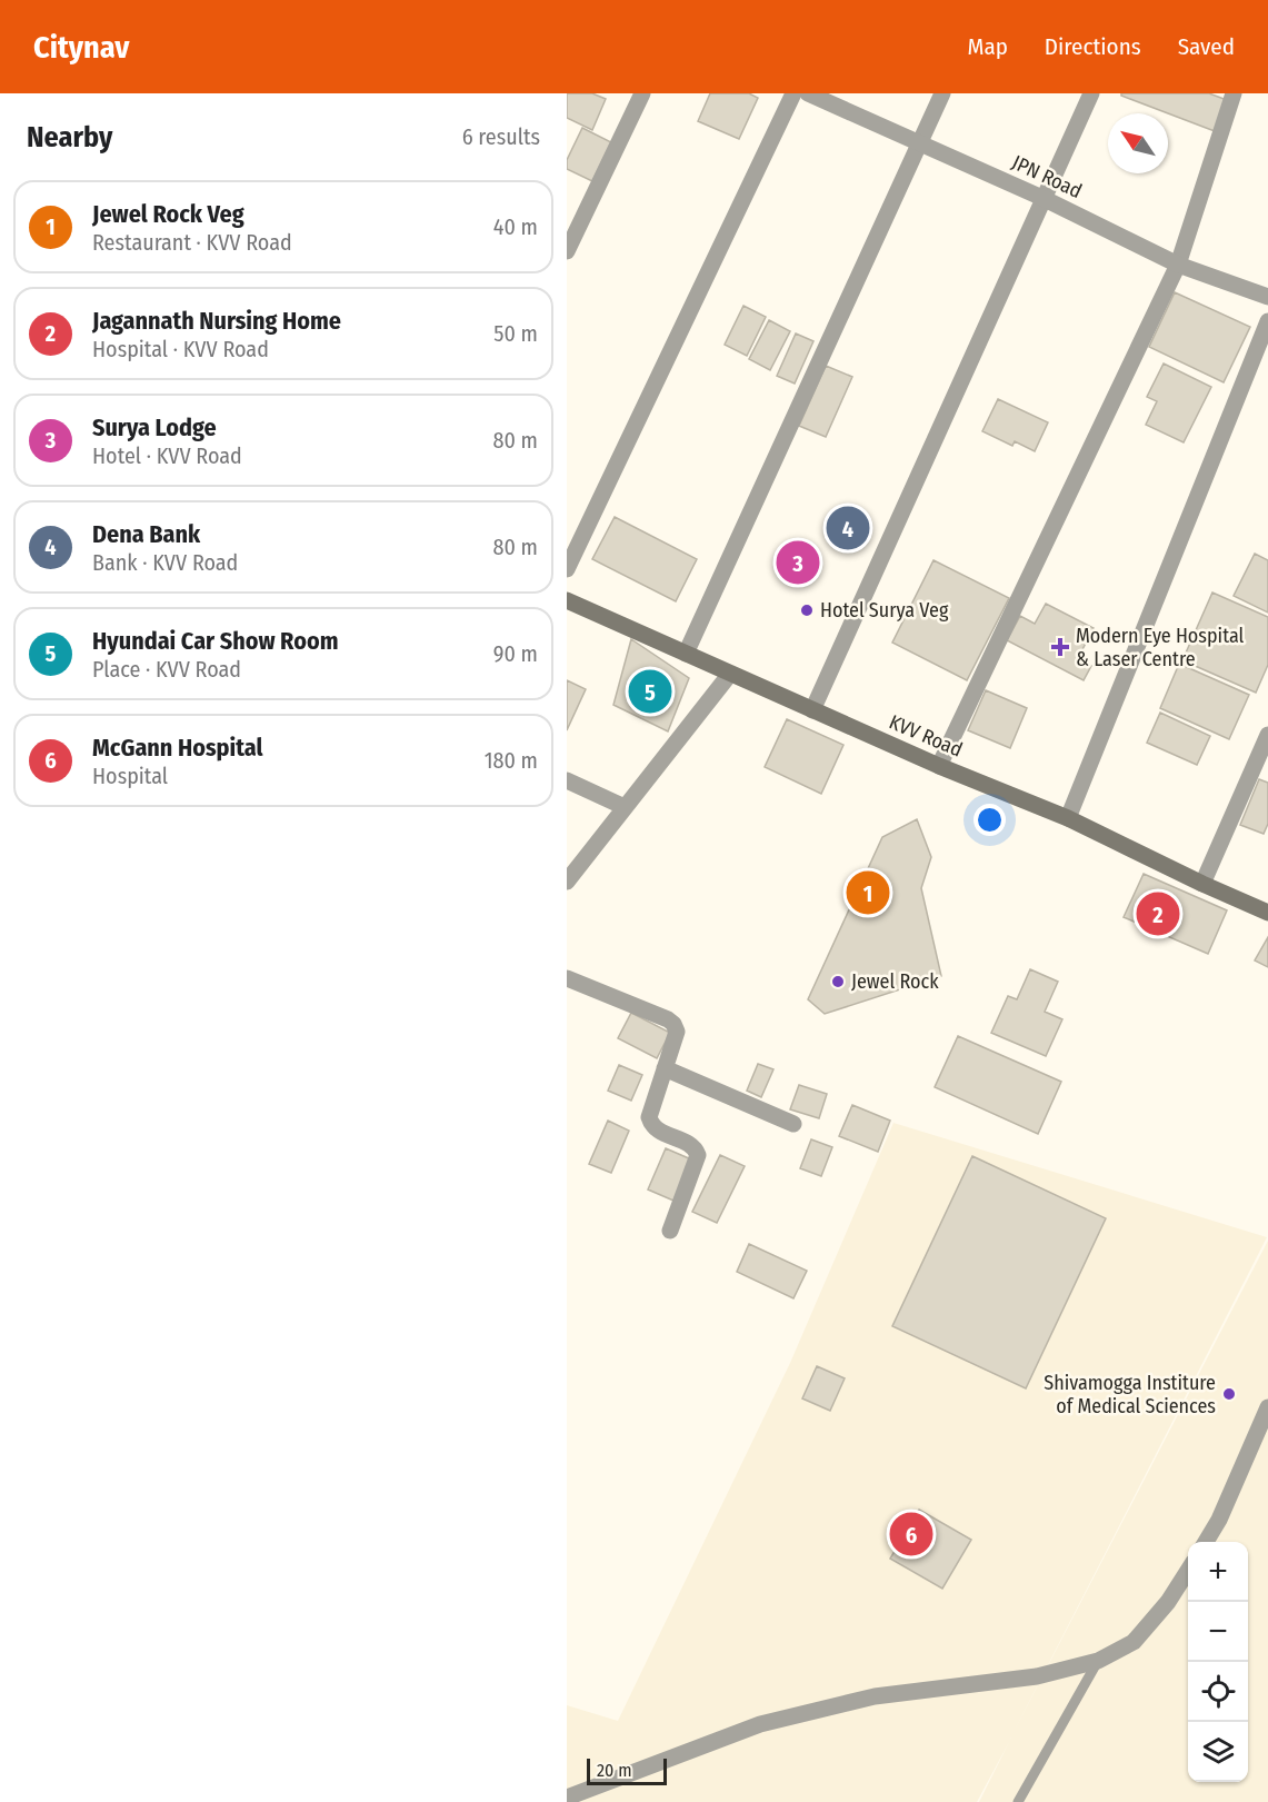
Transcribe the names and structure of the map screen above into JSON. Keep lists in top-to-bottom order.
{
  "streets": {
    "main road": ["KVV Road"],
    "street": ["JPN Road"]
  },
  "places": {
    "other": ["Hotel Surya Veg", "Jewel Rock", "Shivamogga Institure of Medical Sciences"],
    "health": ["Modern Eye Hospital & Laser Centre"]
  },
  "scale_bar": "20 m",
  "north": "top left",
  "page": {
    "header": "Citynav",
    "nav": ["Map", "Directions", "Saved"],
    "heading": ["Nearby", "6 results"],
    "list": [
      {
        "mark": "1",
        "name": "Jewel Rock Veg",
        "note": "Restaurant · KVV Road",
        "value": "40 m"
      },
      {
        "mark": "2",
        "name": "Jagannath Nursing Home",
        "note": "Hospital · KVV Road",
        "value": "50 m"
      },
      {
        "mark": "3",
        "name": "Surya Lodge",
        "note": "Hotel · KVV Road",
        "value": "80 m"
      },
      {
        "mark": "4",
        "name": "Dena Bank",
        "note": "Bank · KVV Road",
        "value": "80 m"
      },
      {
        "mark": "5",
        "name": "Hyundai Car Show Room",
        "note": "Place · KVV Road",
        "value": "90 m"
      },
      {
        "mark": "6",
        "name": "McGann Hospital",
        "note": "Hospital",
        "value": "180 m"
      }
    ],
    "pins": [
      "4",
      "3",
      "5",
      "1",
      "2",
      "6"
    ],
    "map_buttons": ["+", "−"],
    "scale": "20 m"
  }
}
